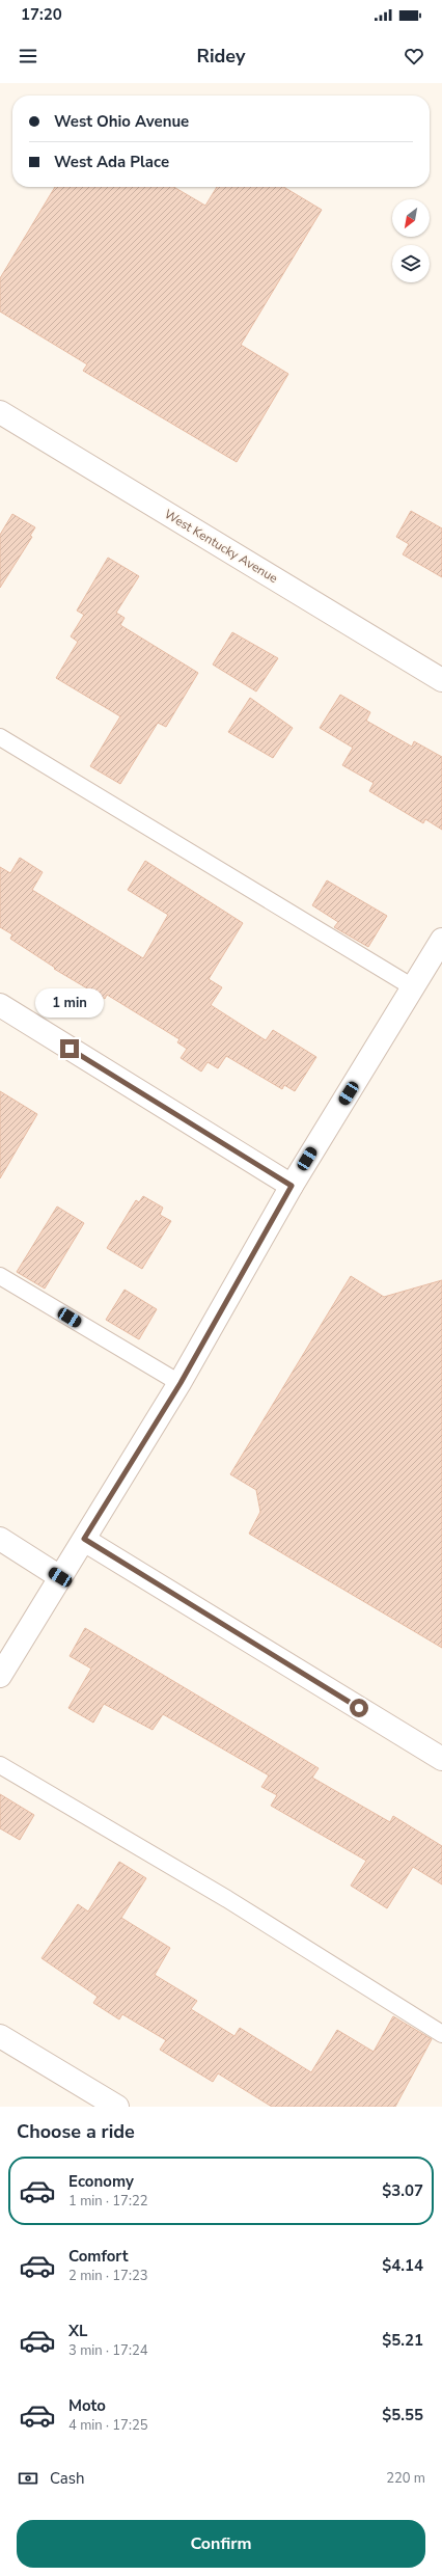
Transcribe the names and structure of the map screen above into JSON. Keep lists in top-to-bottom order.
{
  "streets": {
    "street": ["West Kentucky Avenue"]
  },
  "north": "bottom left",
  "page": {
    "status": "17:20",
    "header": "Ridey",
    "banner": ["West Ohio Avenue", "West Ada Place"],
    "bubble": "1 min",
    "heading": "Choose a ride",
    "list": [
      {
        "name": "Economy",
        "note": "1 min · 17:22",
        "value": "$3.07"
      },
      {
        "name": "Comfort",
        "note": "2 min · 17:23",
        "value": "$4.14"
      },
      {
        "name": "XL",
        "note": "3 min · 17:24",
        "value": "$5.21"
      },
      {
        "name": "Moto",
        "note": "4 min · 17:25",
        "value": "$5.55"
      }
    ],
    "pay": ["Cash", "220 m"],
    "buttons": "Confirm"
  }
}
